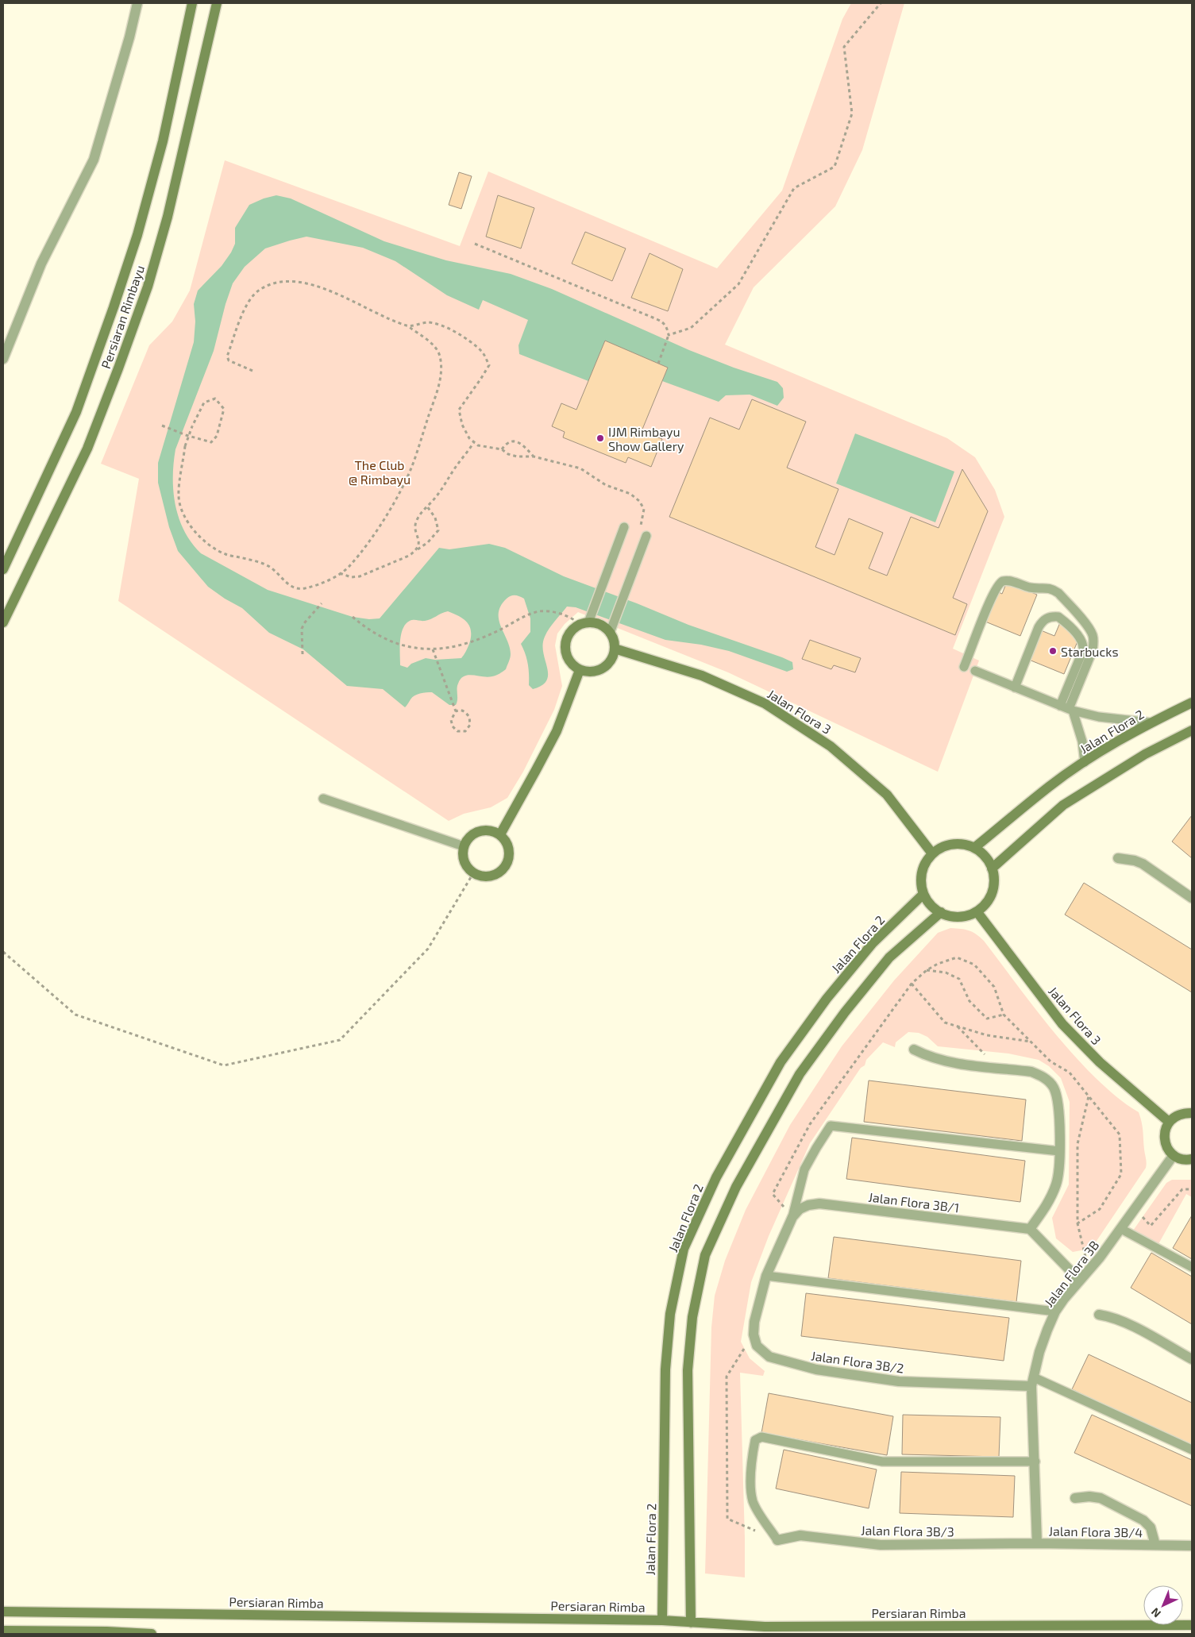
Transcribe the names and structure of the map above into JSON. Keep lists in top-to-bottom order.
{
  "streets": {
    "street": [
      "Persiaran Rimbayu",
      "Jalan Flora 3",
      "Jalan Flora 2",
      "Jalan Flora 3B/1",
      "Jalan Flora 3B",
      "Jalan Flora 3B/2",
      "Jalan Flora 3B/3",
      "Jalan Flora 3B/4",
      "Persiaran Rimba"
    ]
  },
  "crossings": [
    ["Jalan Flora 3", "Jalan Flora 2"],
    ["Jalan Flora 2", "Persiaran Rimba"],
    ["Jalan Flora 3B", "Jalan Flora 3B/2"],
    ["Jalan Flora 3B", "Jalan Flora 3B/3"],
    ["Jalan Flora 3B", "Jalan Flora 3B/4"],
    ["Jalan Flora 3B/3", "Jalan Flora 3B/4"]
  ],
  "parks": ["The Club @ Rimbayu"],
  "places": ["IJM Rimbayu Show Gallery", "Starbucks"],
  "north": "bottom left"
}
